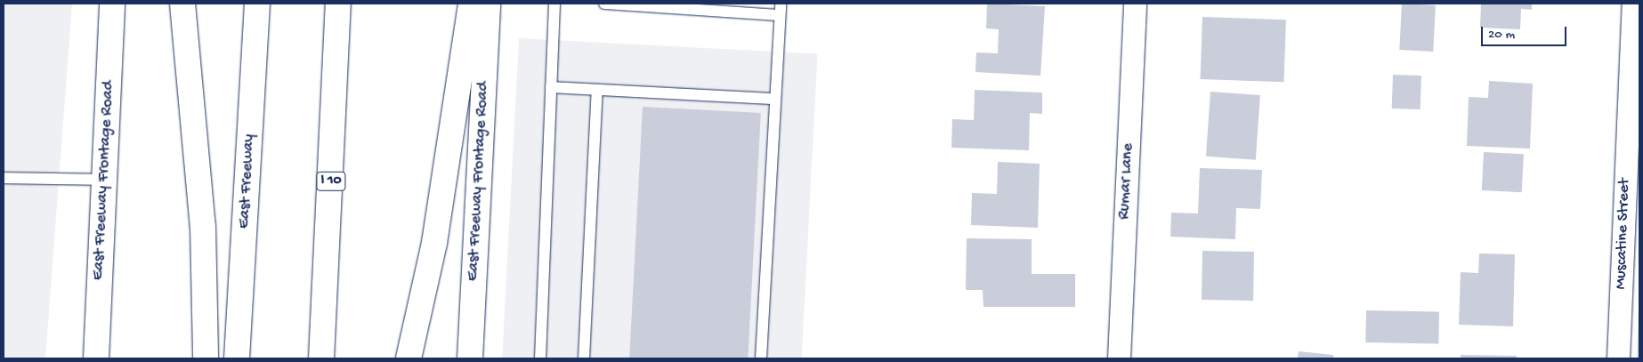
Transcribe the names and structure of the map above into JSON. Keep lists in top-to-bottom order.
{
  "streets": {
    "main road": ["East Freeway Frontage Road", "East Freeway", "I 10"],
    "street": ["Rumar Lane", "Muscatine Street"]
  },
  "scale_bar": "20 m"
}
